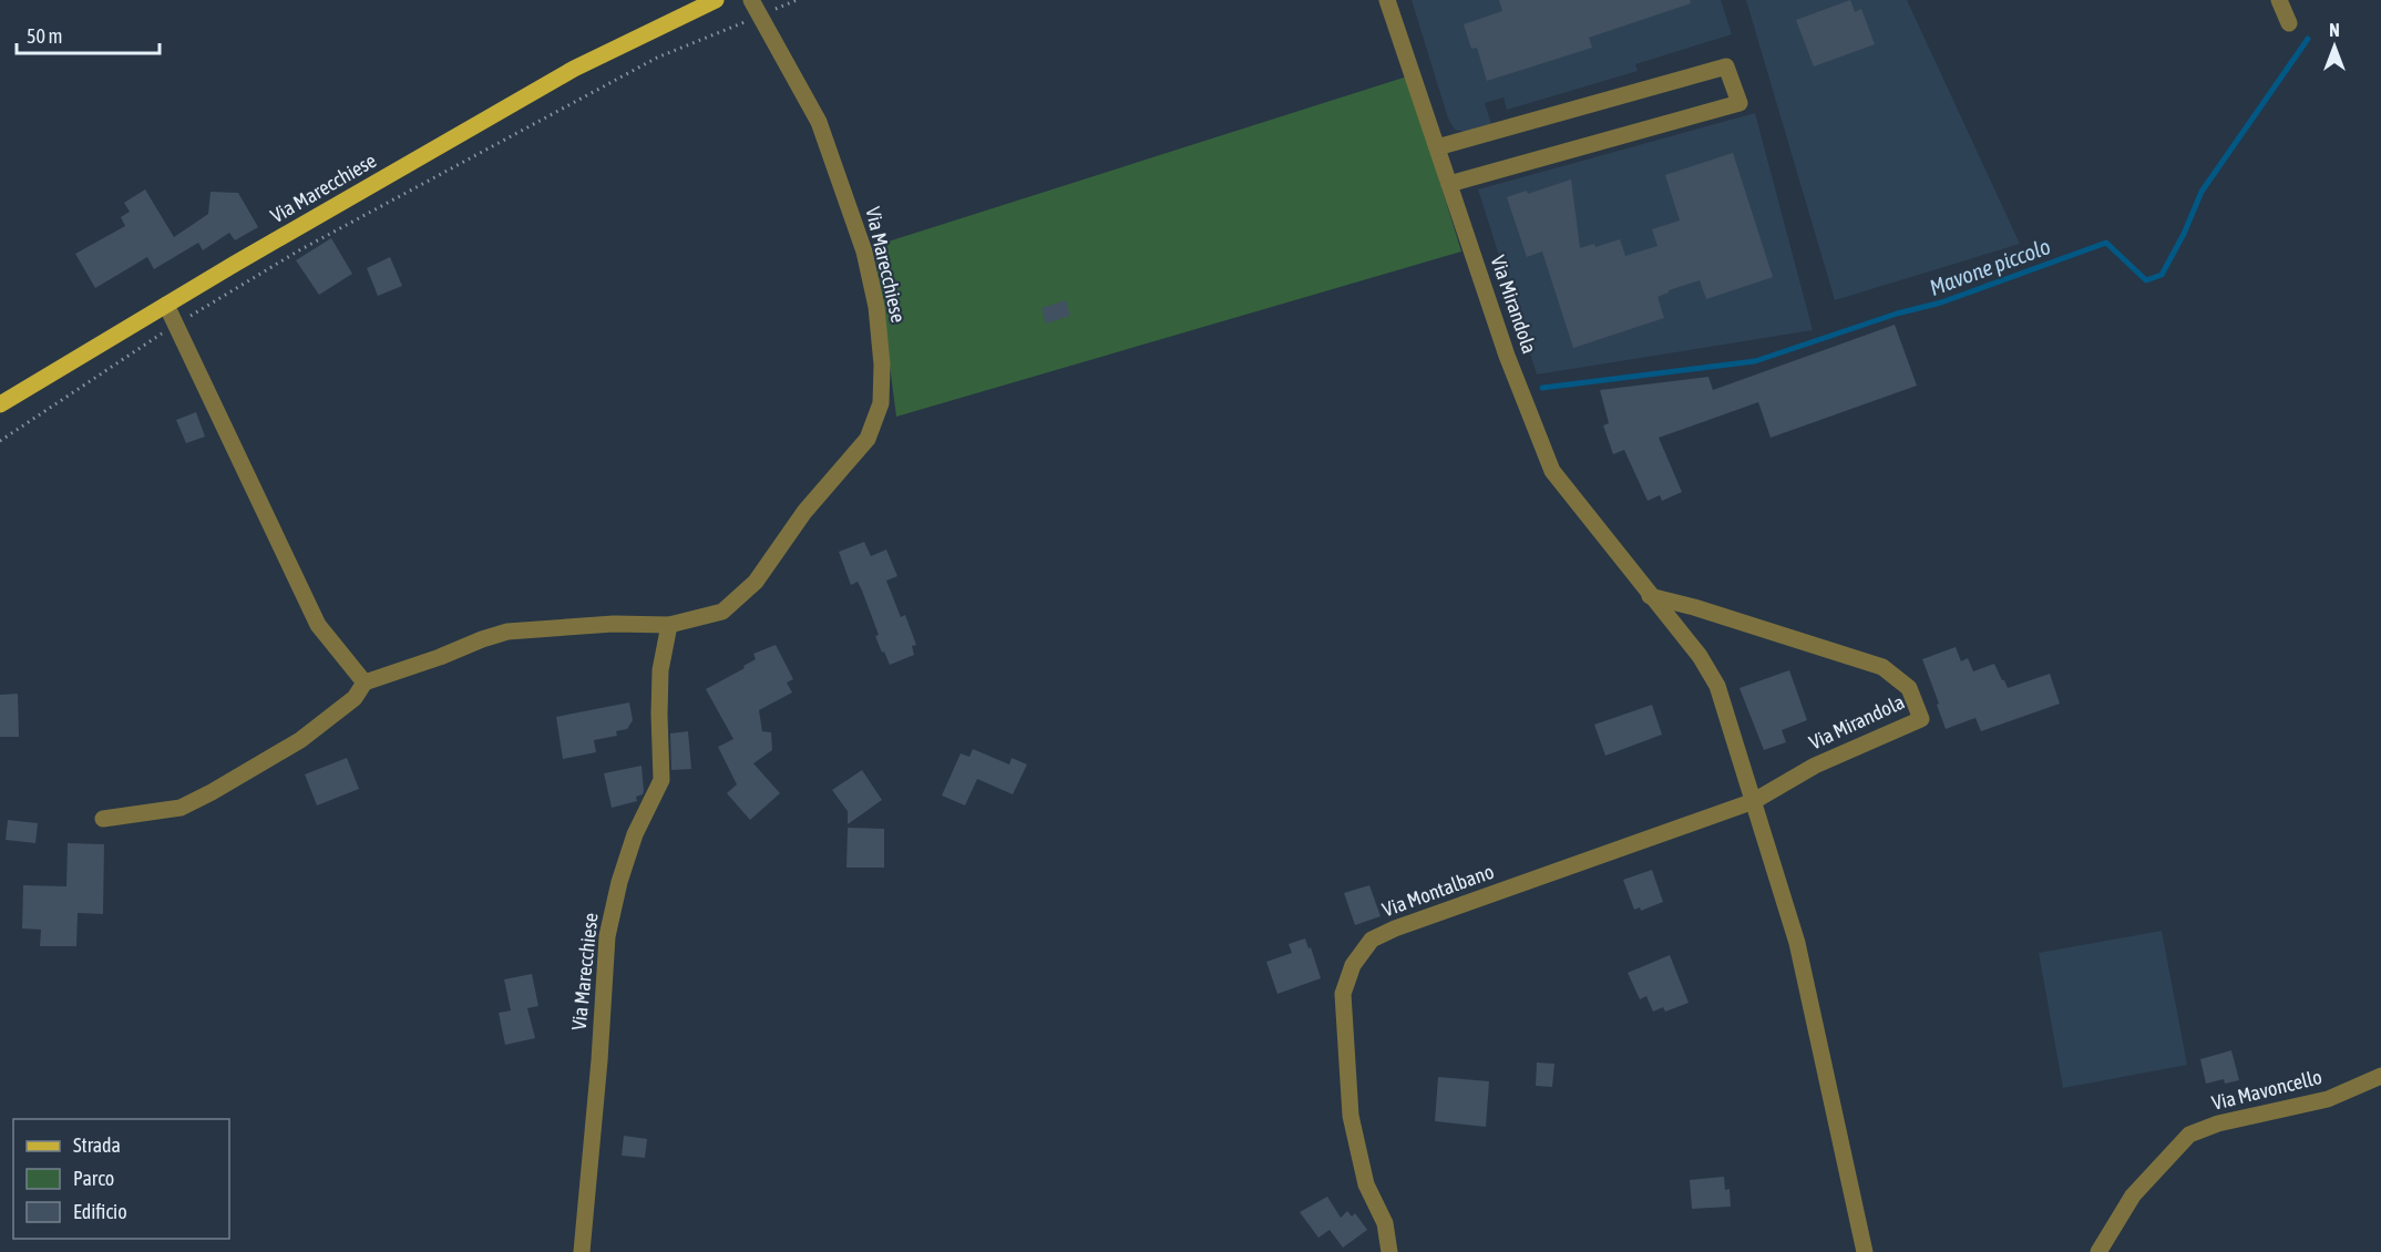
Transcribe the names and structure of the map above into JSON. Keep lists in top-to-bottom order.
{
  "streets": {
    "main road": ["Via Marecchiese"],
    "street": ["Via Mirandola", "Via Montalbano", "Via Mavoncello"]
  },
  "crossings": [
    ["Via Mirandola", "Via Montalbano"]
  ],
  "water": ["Mavone piccolo"],
  "legend": ["Strada", "Parco", "Edificio"],
  "scale_bar": "50 m",
  "north": "top"
}
